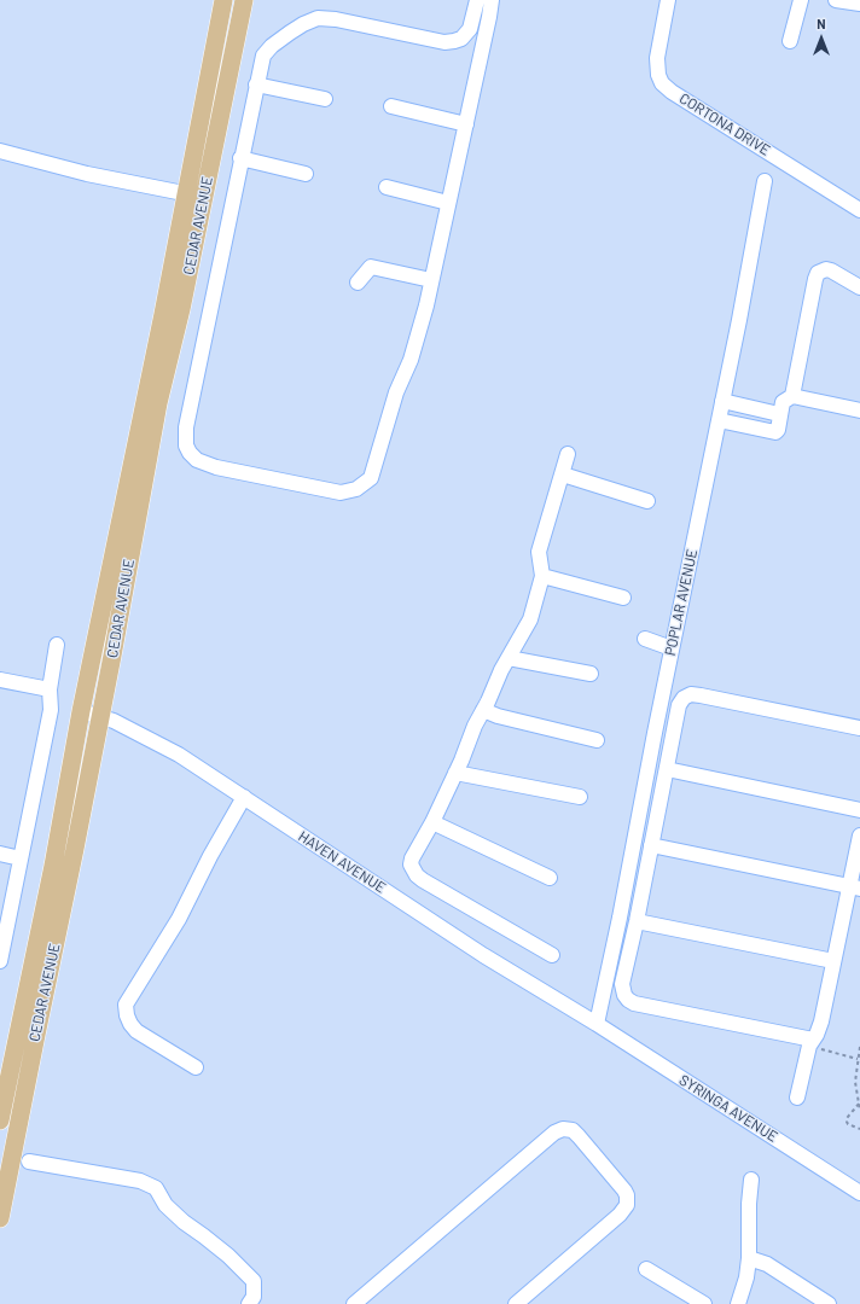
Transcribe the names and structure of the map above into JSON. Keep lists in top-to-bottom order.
{
  "streets": {
    "main road": ["CEDAR AVENUE"],
    "street": [
      "CORTONA DRIVE",
      "POPLAR AVENUE",
      "HAVEN AVENUE",
      "SYRINGA AVENUE"
    ]
  },
  "crossings": [
    ["CEDAR AVENUE", "HAVEN AVENUE"],
    ["POPLAR AVENUE", "HAVEN AVENUE"],
    ["POPLAR AVENUE", "SYRINGA AVENUE"],
    ["HAVEN AVENUE", "SYRINGA AVENUE"]
  ],
  "north": "top"
}
